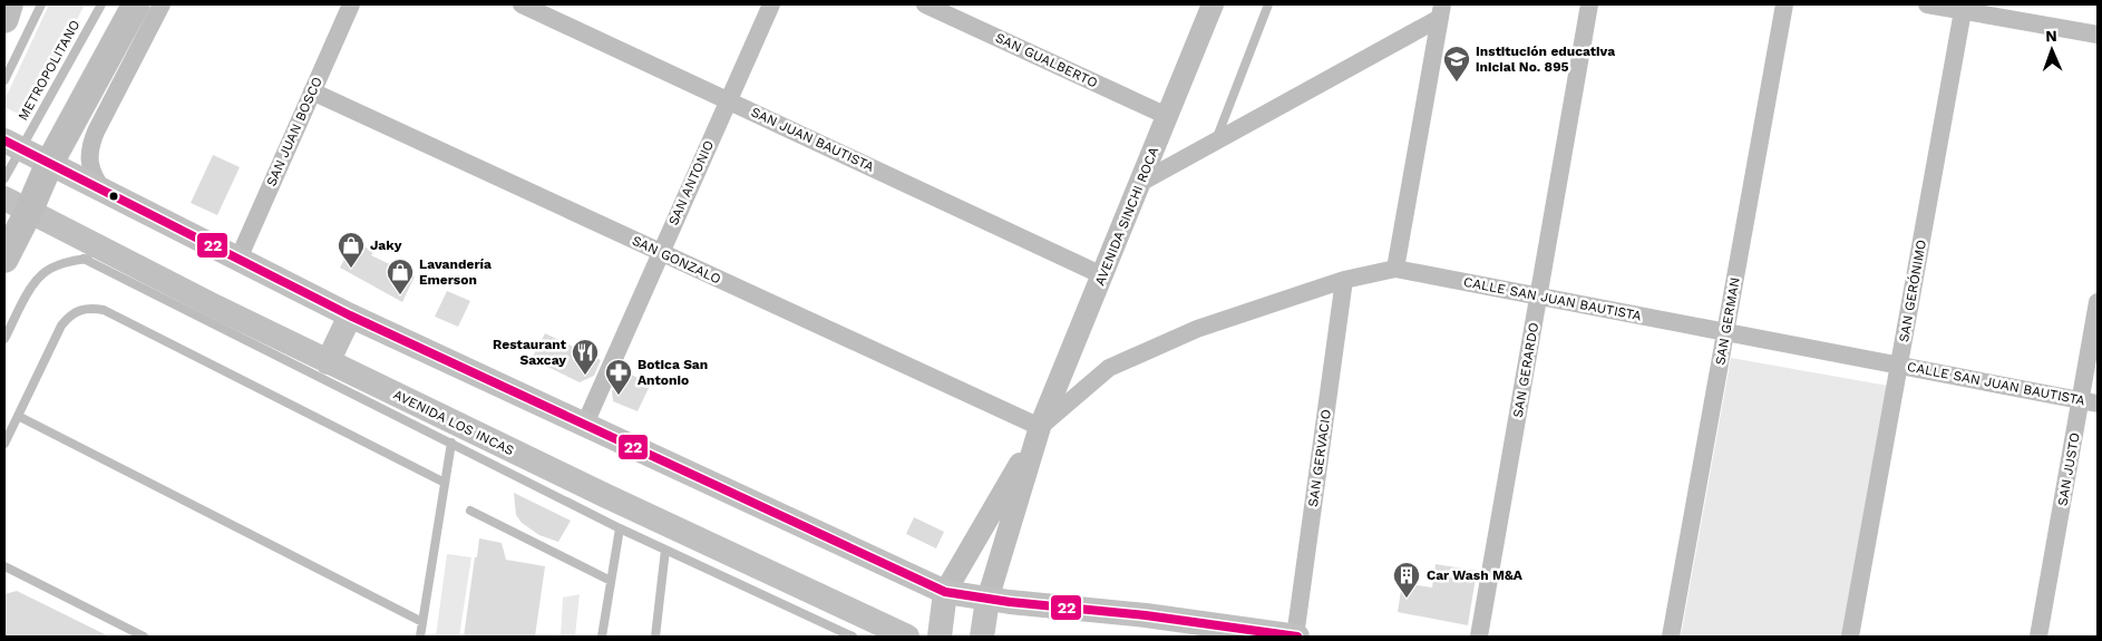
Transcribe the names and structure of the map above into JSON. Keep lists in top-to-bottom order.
{
  "streets": {
    "main road": ["AVENIDA SINCHI ROCA", "AVENIDA LOS INCAS"],
    "street": [
      "SAN GUALBERTO",
      "SAN JUAN BOSCO",
      "SAN JUAN BAUTISTA",
      "SAN ANTONIO",
      "SAN GONZALO",
      "SAN GERÓNIMO",
      "CALLE SAN JUAN BAUTISTA",
      "SAN GERMAN",
      "SAN GERARDO",
      "SAN GERVACIO",
      "SAN JUSTO"
    ],
    "lane": ["METROPOLITANO"]
  },
  "crossings": [
    ["SAN GUALBERTO", "AVENIDA SINCHI ROCA"],
    ["SAN JUAN BOSCO", "SAN GONZALO"],
    ["SAN JUAN BAUTISTA", "SAN ANTONIO"],
    ["SAN JUAN BAUTISTA", "AVENIDA SINCHI ROCA"],
    ["SAN ANTONIO", "SAN GONZALO"],
    ["AVENIDA SINCHI ROCA", "SAN GONZALO"],
    ["AVENIDA SINCHI ROCA", "CALLE SAN JUAN BAUTISTA"],
    ["SAN GONZALO", "CALLE SAN JUAN BAUTISTA"],
    ["SAN GERÓNIMO", "CALLE SAN JUAN BAUTISTA"],
    ["CALLE SAN JUAN BAUTISTA", "SAN GERMAN"],
    ["CALLE SAN JUAN BAUTISTA", "SAN GERARDO"],
    ["CALLE SAN JUAN BAUTISTA", "SAN GERVACIO"],
    ["CALLE SAN JUAN BAUTISTA", "SAN JUSTO"]
  ],
  "places": {
    "school or university": ["Institución educativa inicial No. 895"],
    "shop": ["Jaky", "Lavandería Emerson"],
    "restaurant": ["Restaurant Saxcay"],
    "pharmacy": ["Botica San Antonio"],
    "building": ["Car Wash M&A"]
  },
  "lines": ["transit line 22"],
  "north": "top"
}
